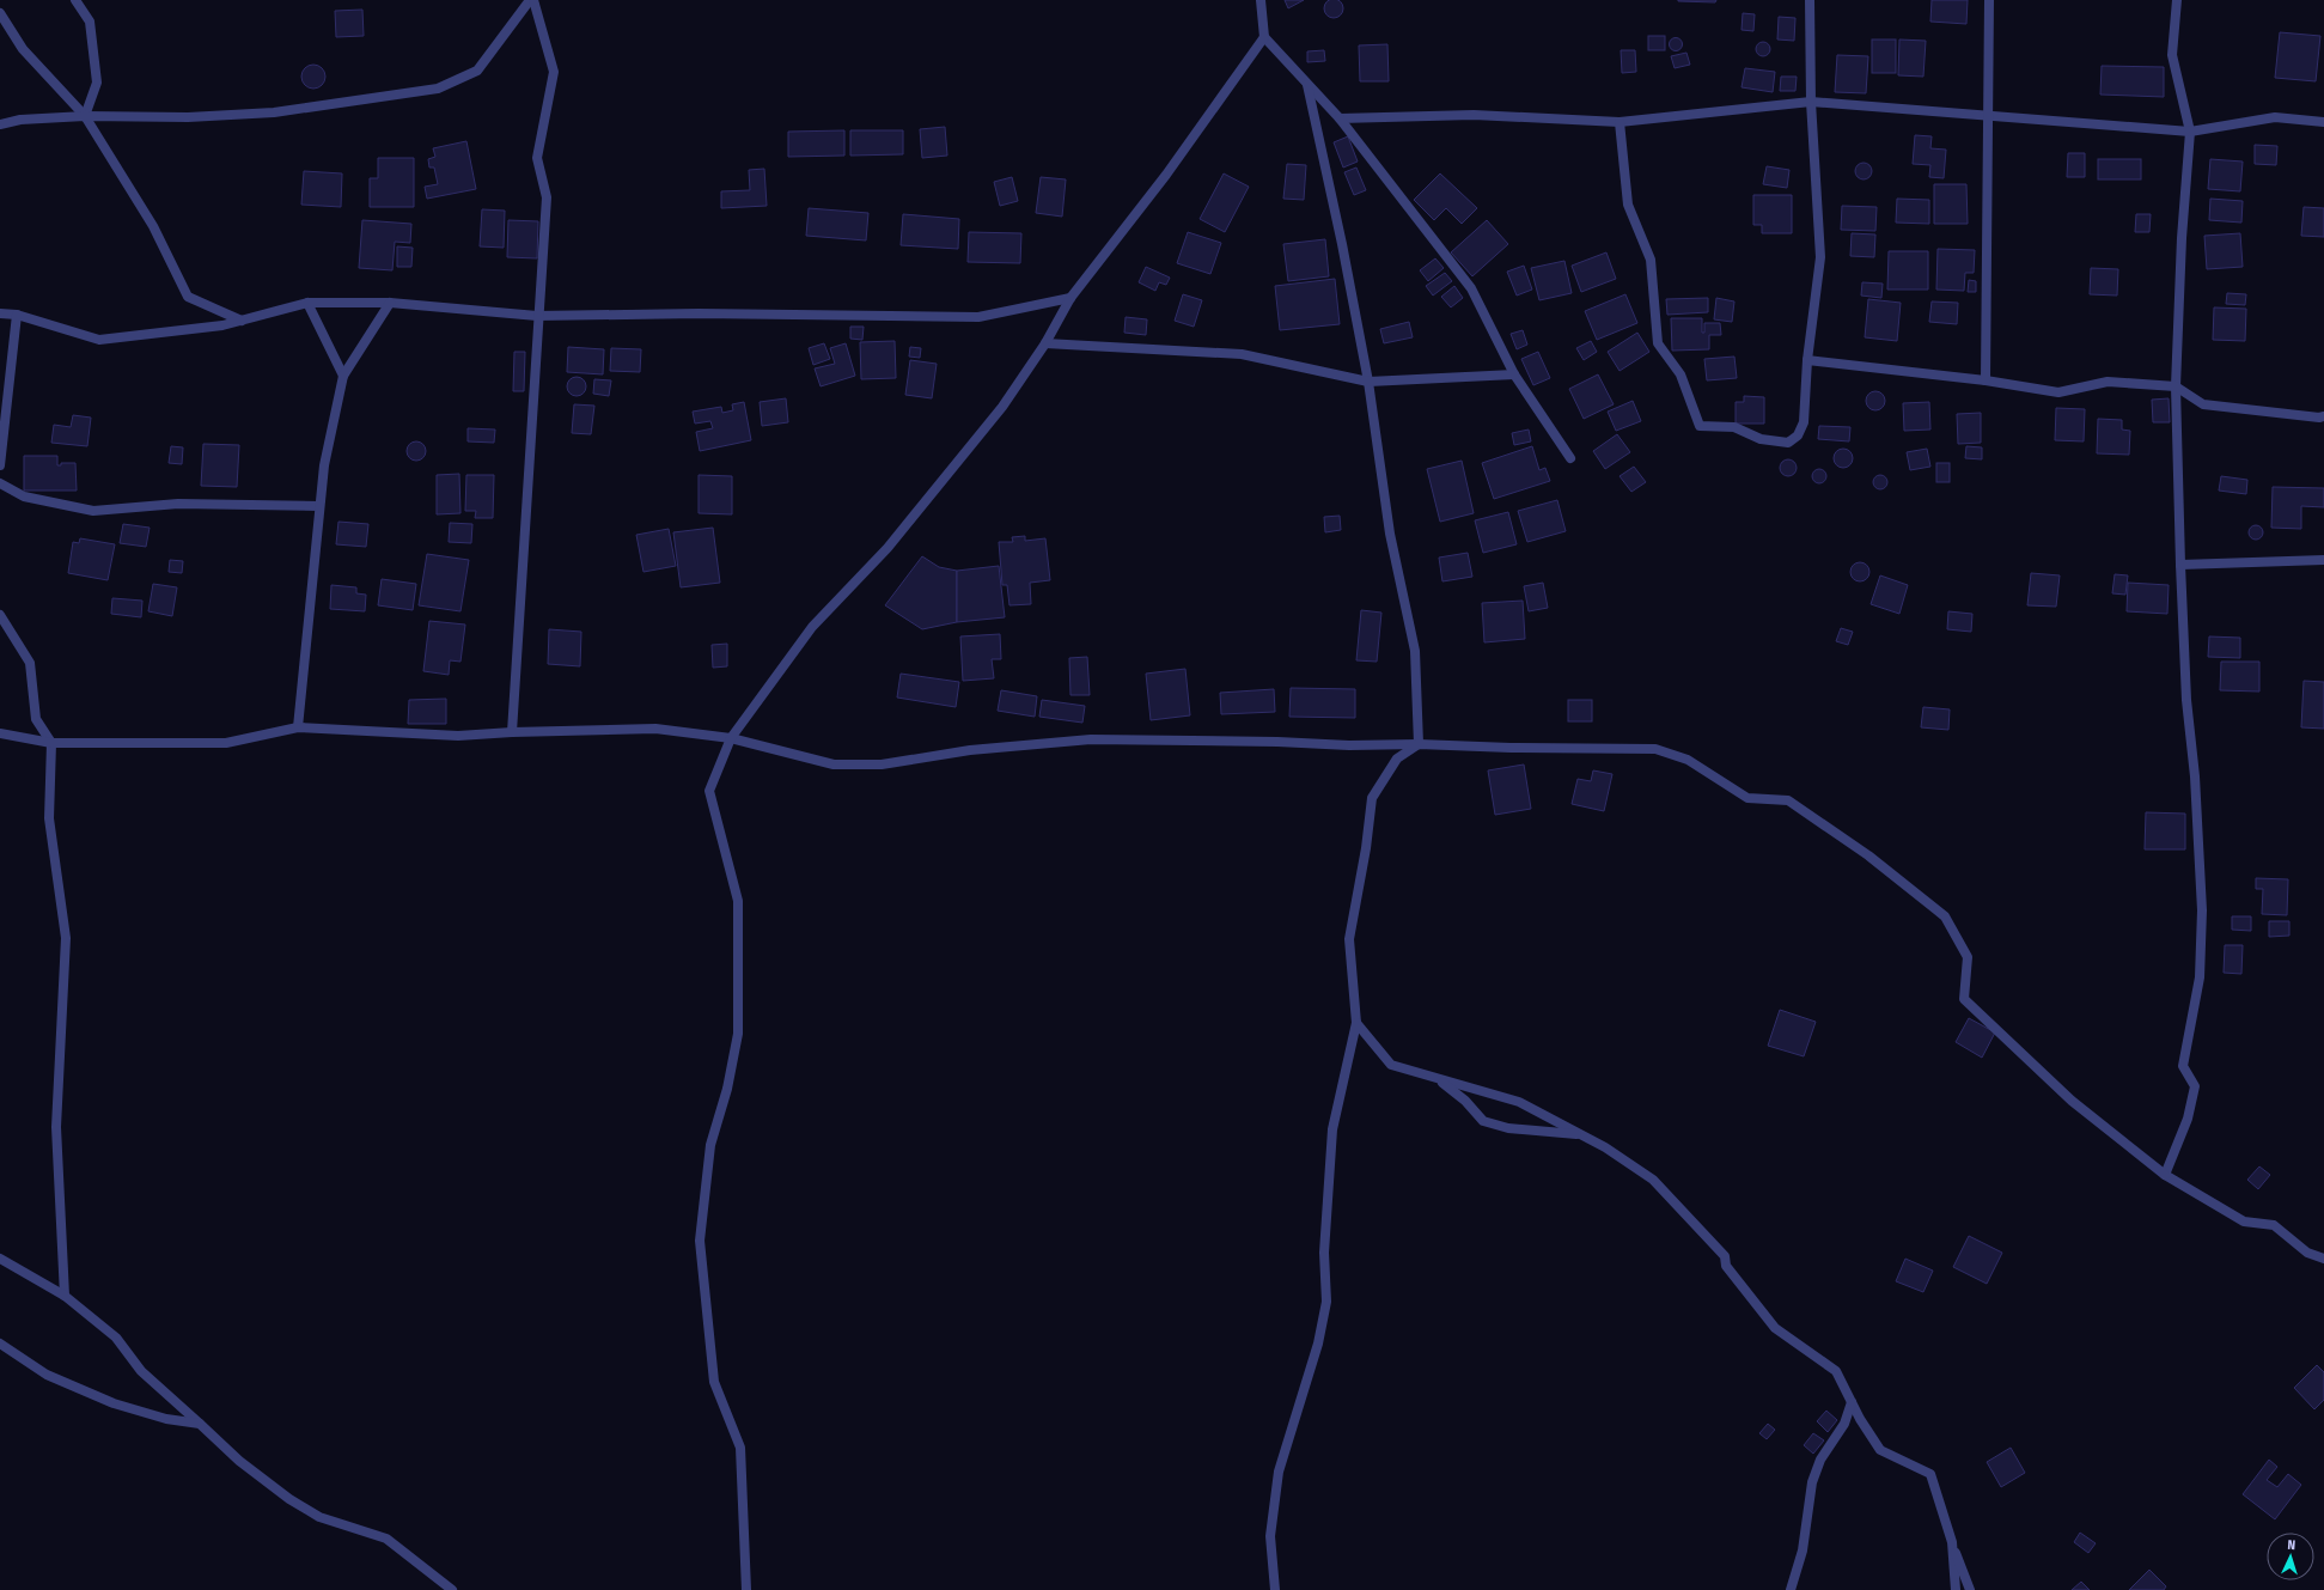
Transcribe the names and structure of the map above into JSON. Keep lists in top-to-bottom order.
{
  "north": "top"
}
